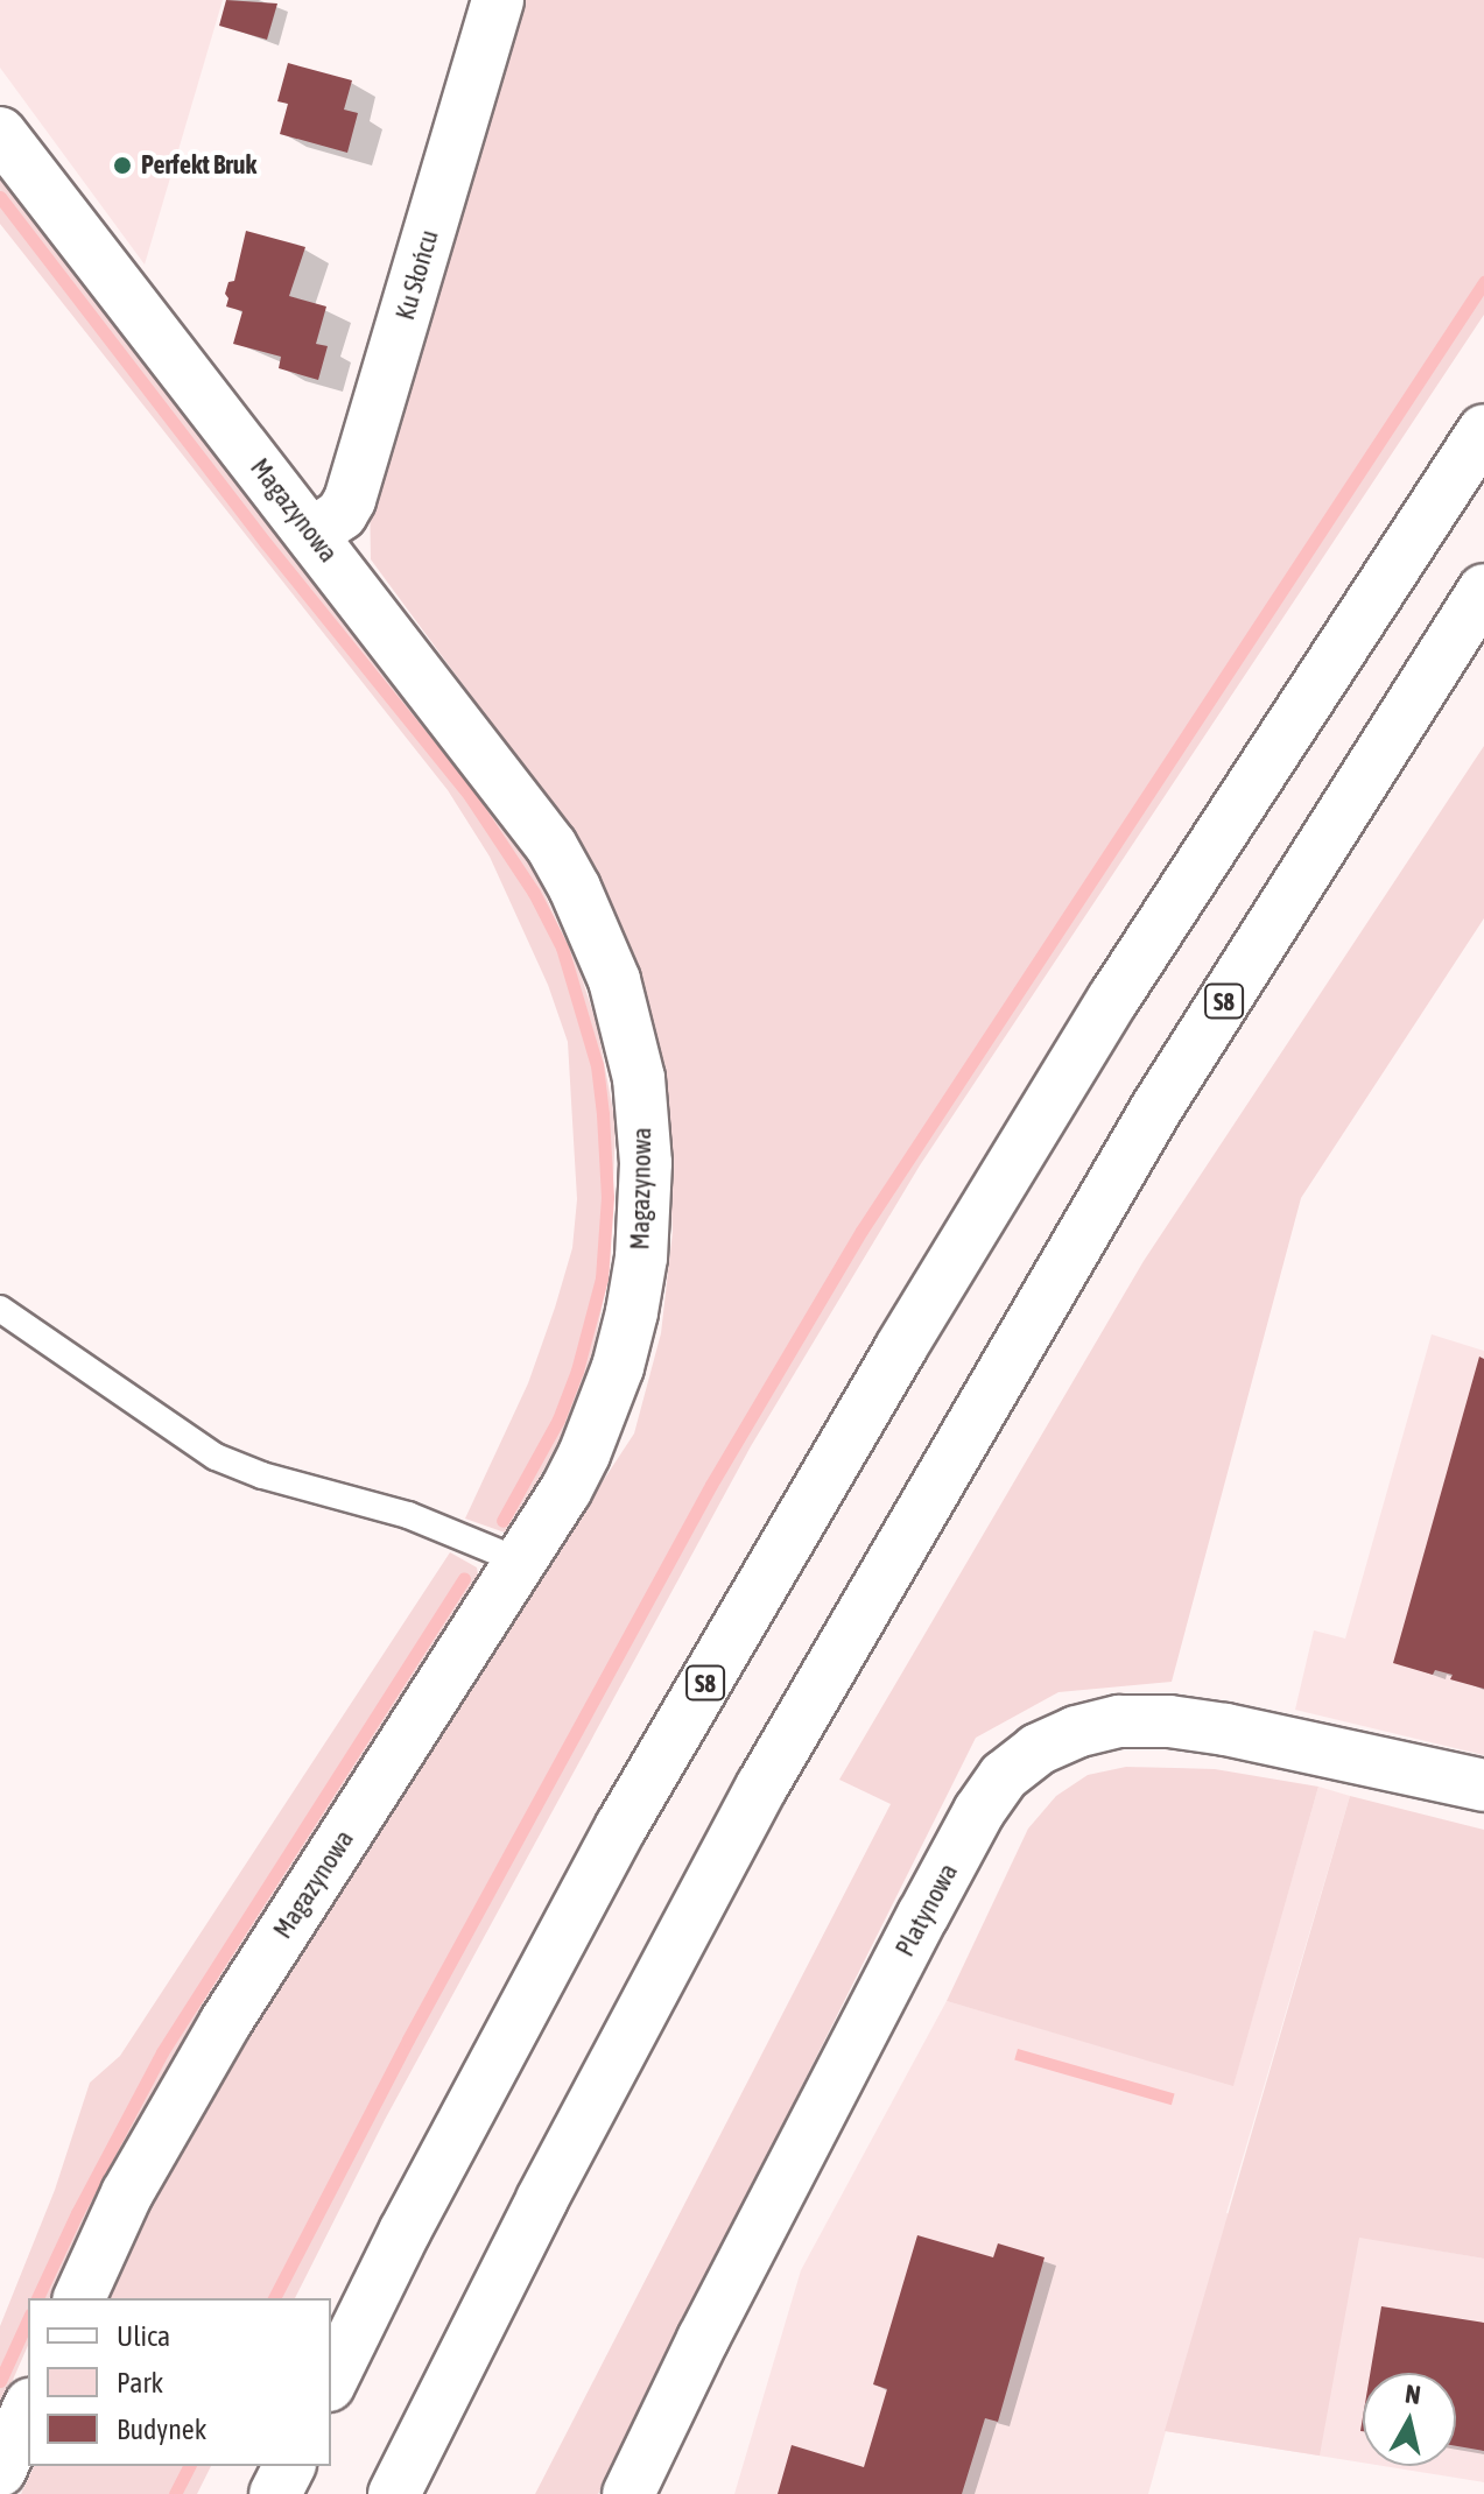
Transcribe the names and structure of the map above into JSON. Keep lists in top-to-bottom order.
{
  "streets": {
    "main road": [
      "Ku Słońcu",
      "Magazynowa",
      "S8",
      "Platynowa"
    ]
  },
  "crossings": [
    ["Ku Słońcu", "Magazynowa"]
  ],
  "places": ["Perfekt Bruk"],
  "legend": ["Ulica", "Park", "Budynek"],
  "north": "top"
}
